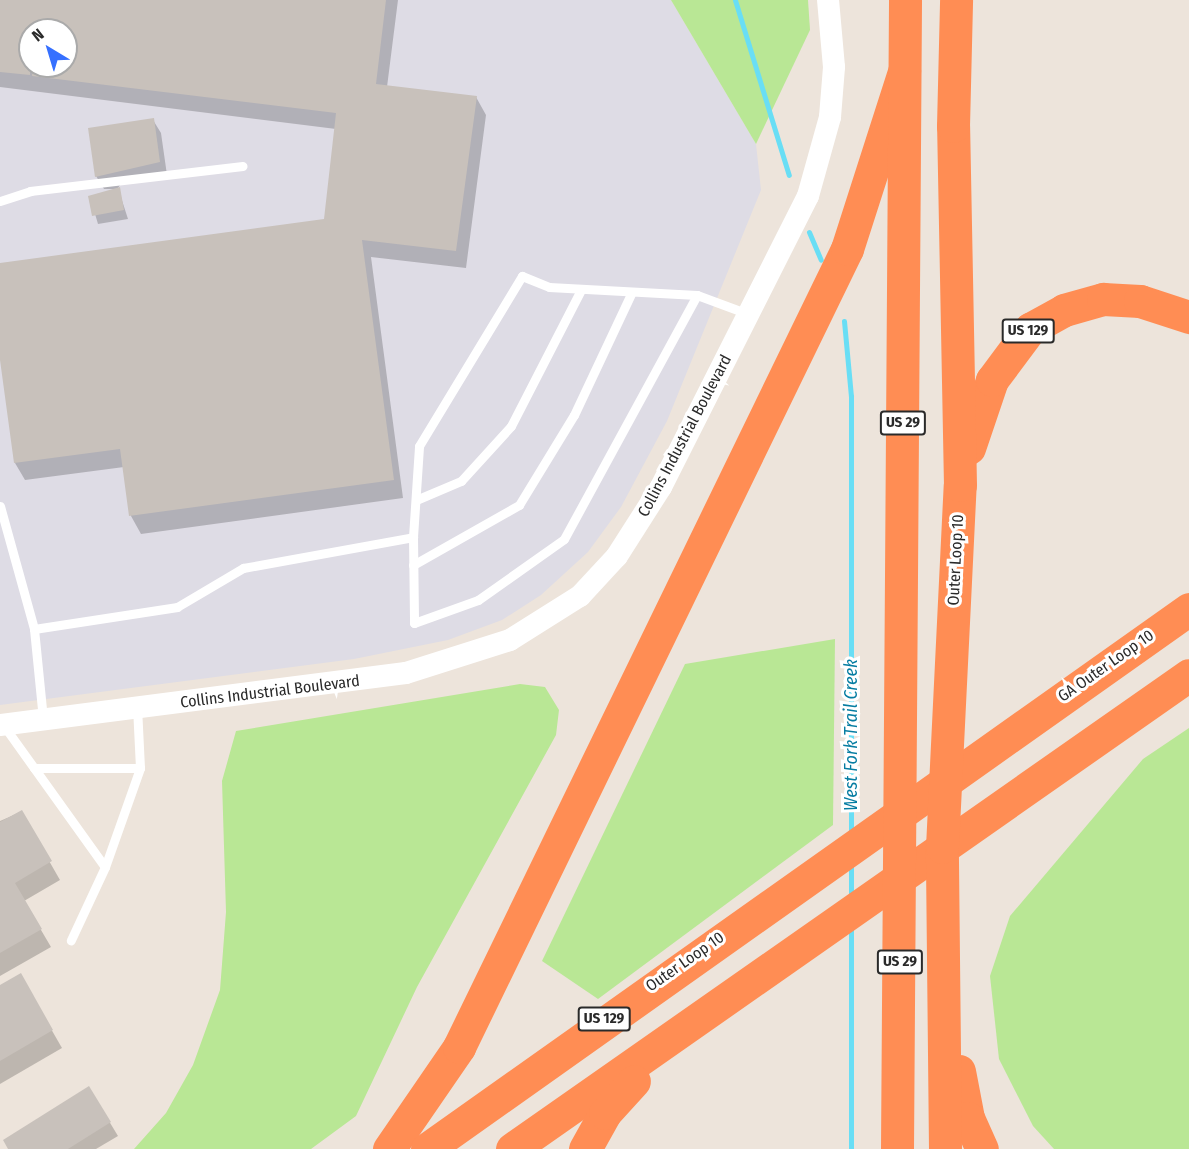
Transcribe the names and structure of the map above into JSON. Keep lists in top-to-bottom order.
{
  "streets": {
    "highway": [
      "US 129",
      "US 29",
      "Outer Loop 10",
      "GA Outer Loop 10"
    ],
    "street": ["Collins Industrial Boulevard"]
  },
  "crossings": [
    ["US 129", "US 29"],
    ["US 129", "Outer Loop 10"],
    ["US 29", "Outer Loop 10"],
    ["Outer Loop 10", "GA Outer Loop 10"]
  ],
  "water": ["West Fork Trail Creek"],
  "north": "top left"
}
